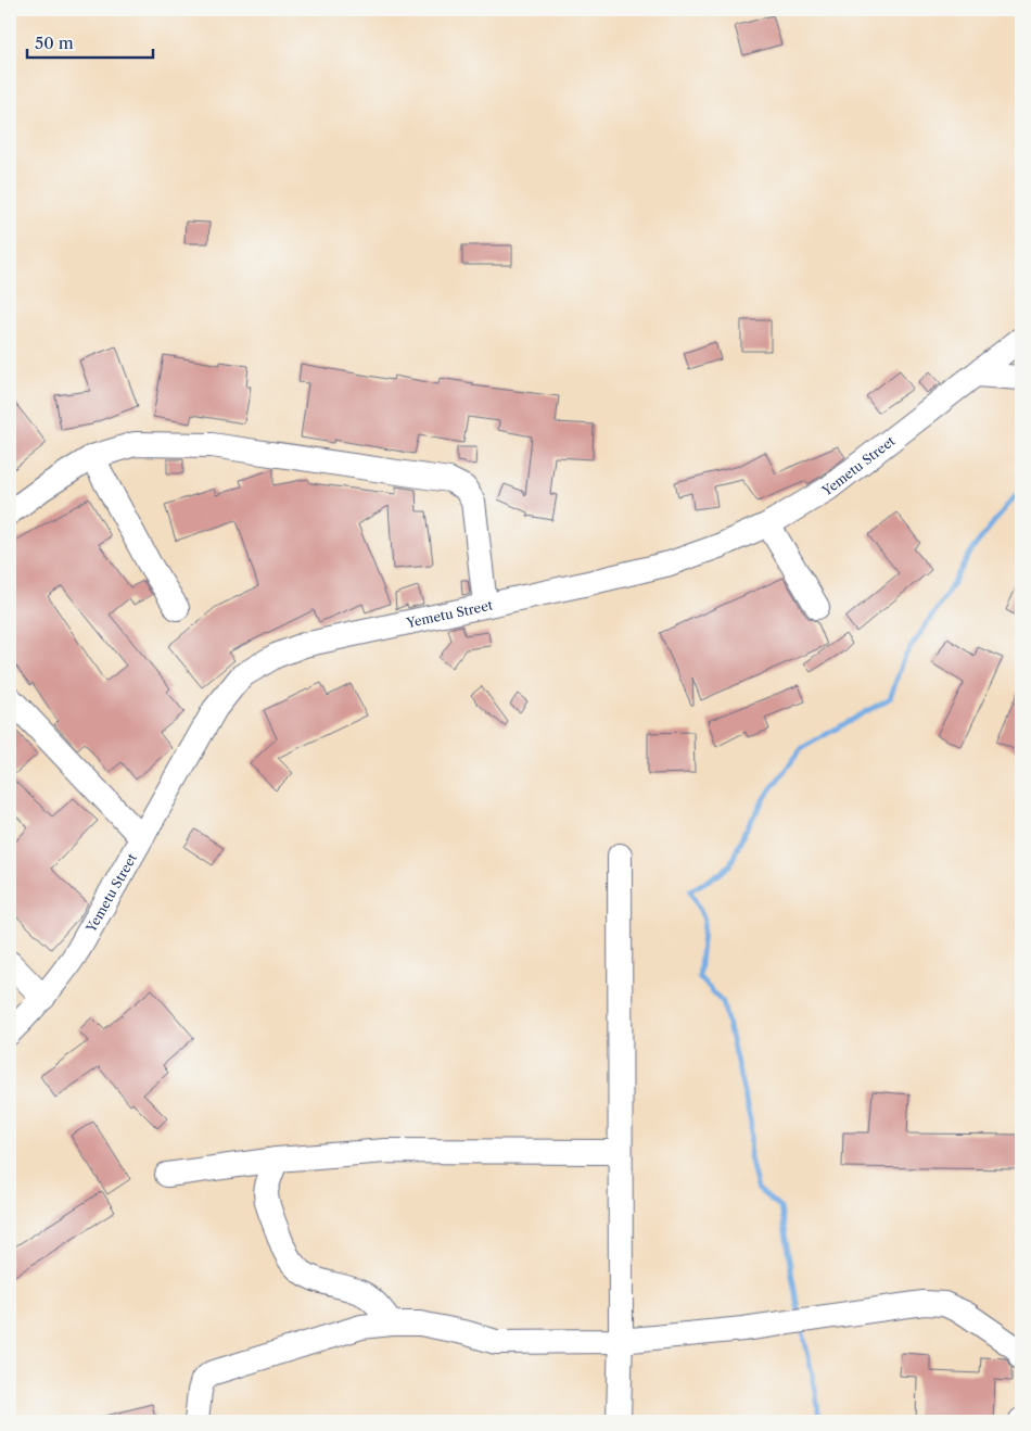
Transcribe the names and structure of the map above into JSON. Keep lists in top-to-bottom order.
{
  "streets": {
    "street": ["Yemetu Street"]
  },
  "scale_bar": "50 m"
}
